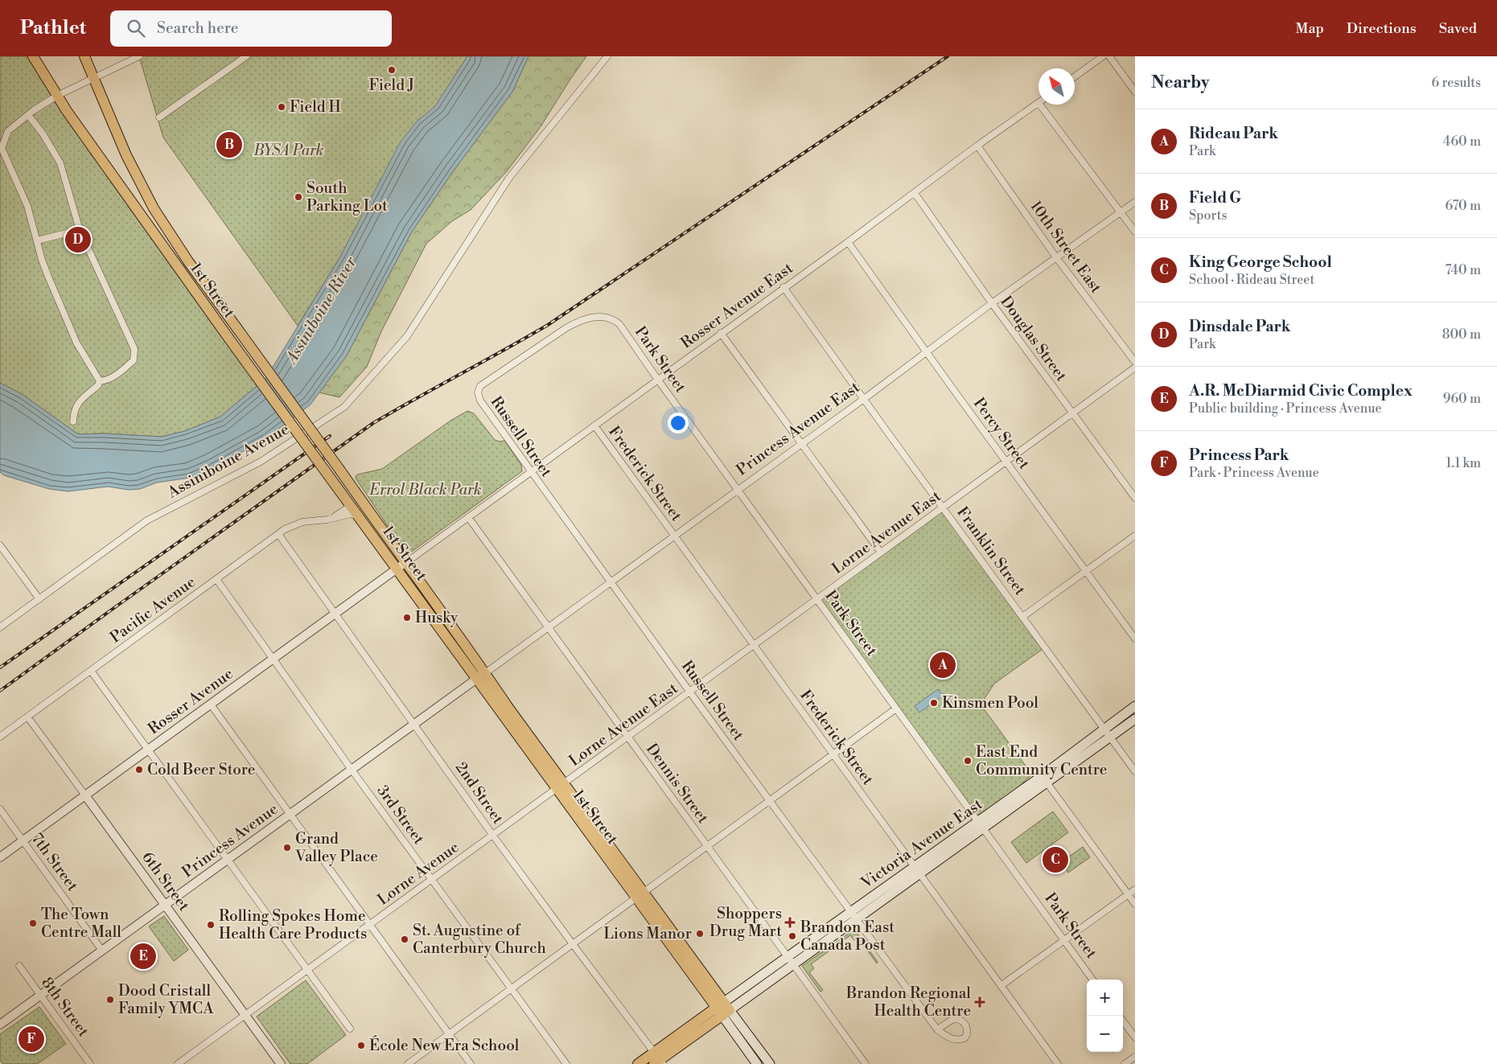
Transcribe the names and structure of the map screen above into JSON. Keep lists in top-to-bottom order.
{
  "streets": {
    "main road": ["1st Street", "Victoria Avenue East"],
    "street": [
      "10th Street East",
      "Rosser Avenue East",
      "Douglas Street",
      "Park Street",
      "Princess Avenue East",
      "Percy Street",
      "Russell Street",
      "Assiniboine Avenue",
      "Frederick Street",
      "Lorne Avenue East",
      "Franklin Street",
      "Pacific Avenue",
      "Rosser Avenue",
      "Dennis Street",
      "2nd Street",
      "3rd Street",
      "Princess Avenue",
      "7th Street",
      "Lorne Avenue",
      "6th Street",
      "8th Street"
    ]
  },
  "crossings": [
    ["10th Street East", "Rosser Avenue East"],
    ["10th Street East", "Princess Avenue East"],
    ["1st Street", "Rosser Avenue East"],
    ["1st Street", "Princess Avenue East"],
    ["1st Street", "Lorne Avenue East"],
    ["1st Street", "Pacific Avenue"],
    ["1st Street", "Rosser Avenue"],
    ["1st Street", "Princess Avenue"],
    ["1st Street", "Victoria Avenue East"],
    ["1st Street", "Lorne Avenue"],
    ["Rosser Avenue East", "Douglas Street"],
    ["Rosser Avenue East", "Park Street"],
    ["Rosser Avenue East", "Percy Street"],
    ["Rosser Avenue East", "Russell Street"],
    ["Rosser Avenue East", "Frederick Street"],
    ["Rosser Avenue East", "Franklin Street"],
    ["Rosser Avenue East", "Rosser Avenue"],
    ["Rosser Avenue East", "Dennis Street"],
    ["Douglas Street", "Princess Avenue East"],
    ["Douglas Street", "Lorne Avenue East"],
    ["Park Street", "Princess Avenue East"],
    ["Park Street", "Russell Street"],
    ["Park Street", "Lorne Avenue East"],
    ["Park Street", "Victoria Avenue East"],
    ["Princess Avenue East", "Percy Street"],
    ["Princess Avenue East", "Russell Street"],
    ["Princess Avenue East", "Frederick Street"],
    ["Princess Avenue East", "Franklin Street"],
    ["Princess Avenue East", "Dennis Street"],
    ["Princess Avenue East", "Princess Avenue"],
    ["Percy Street", "Lorne Avenue East"],
    ["Russell Street", "Lorne Avenue East"],
    ["Russell Street", "Victoria Avenue East"],
    ["Frederick Street", "Lorne Avenue East"],
    ["Frederick Street", "Victoria Avenue East"],
    ["Lorne Avenue East", "Franklin Street"],
    ["Lorne Avenue East", "Dennis Street"],
    ["Lorne Avenue East", "Lorne Avenue"],
    ["Franklin Street", "Victoria Avenue East"],
    ["Pacific Avenue", "2nd Street"],
    ["Pacific Avenue", "3rd Street"],
    ["Pacific Avenue", "6th Street"],
    ["Rosser Avenue", "2nd Street"],
    ["Rosser Avenue", "3rd Street"],
    ["Rosser Avenue", "7th Street"],
    ["Rosser Avenue", "6th Street"],
    ["Dennis Street", "Victoria Avenue East"],
    ["2nd Street", "Princess Avenue"],
    ["2nd Street", "Lorne Avenue"],
    ["3rd Street", "Princess Avenue"],
    ["3rd Street", "Lorne Avenue"],
    ["Princess Avenue", "7th Street"],
    ["Princess Avenue", "6th Street"],
    ["Princess Avenue", "8th Street"],
    ["Lorne Avenue", "6th Street"]
  ],
  "water": ["Assiniboine River"],
  "parks": ["BYSA Park", "Errol Black Park"],
  "places": {
    "other": [
      "Field J",
      "Field H",
      "South Parking Lot",
      "Husky",
      "Kinsmen Pool",
      "East End Community Centre",
      "Cold Beer Store",
      "Grand Valley Place",
      "The Town Centre Mall",
      "Rolling Spokes Home Health Care Products",
      "Lions Manor",
      "Brandon East Canada Post",
      "St. Augustine of Canterbury Church",
      "Dood Cristall Family YMCA",
      "École New Era School"
    ],
    "health": ["Shoppers Drug Mart", "Brandon Regional Health Centre"]
  },
  "north": "top left",
  "page": {
    "header": "Pathlet",
    "search": "Search here",
    "nav": ["Map", "Directions", "Saved"],
    "heading": ["Nearby", "6 results"],
    "list": [
      {
        "mark": "A",
        "name": "Rideau Park",
        "note": "Park",
        "value": "460 m"
      },
      {
        "mark": "B",
        "name": "Field G",
        "note": "Sports",
        "value": "670 m"
      },
      {
        "mark": "C",
        "name": "King George School",
        "note": "School · Rideau Street",
        "value": "740 m"
      },
      {
        "mark": "D",
        "name": "Dinsdale Park",
        "note": "Park",
        "value": "800 m"
      },
      {
        "mark": "E",
        "name": "A.R. McDiarmid Civic Complex",
        "note": "Public building · Princess Avenue",
        "value": "960 m"
      },
      {
        "mark": "F",
        "name": "Princess Park",
        "note": "Park · Princess Avenue",
        "value": "1.1 km"
      }
    ],
    "pins": [
      "B",
      "D",
      "A",
      "C",
      "E",
      "F"
    ],
    "map_buttons": ["+", "−"]
  }
}
